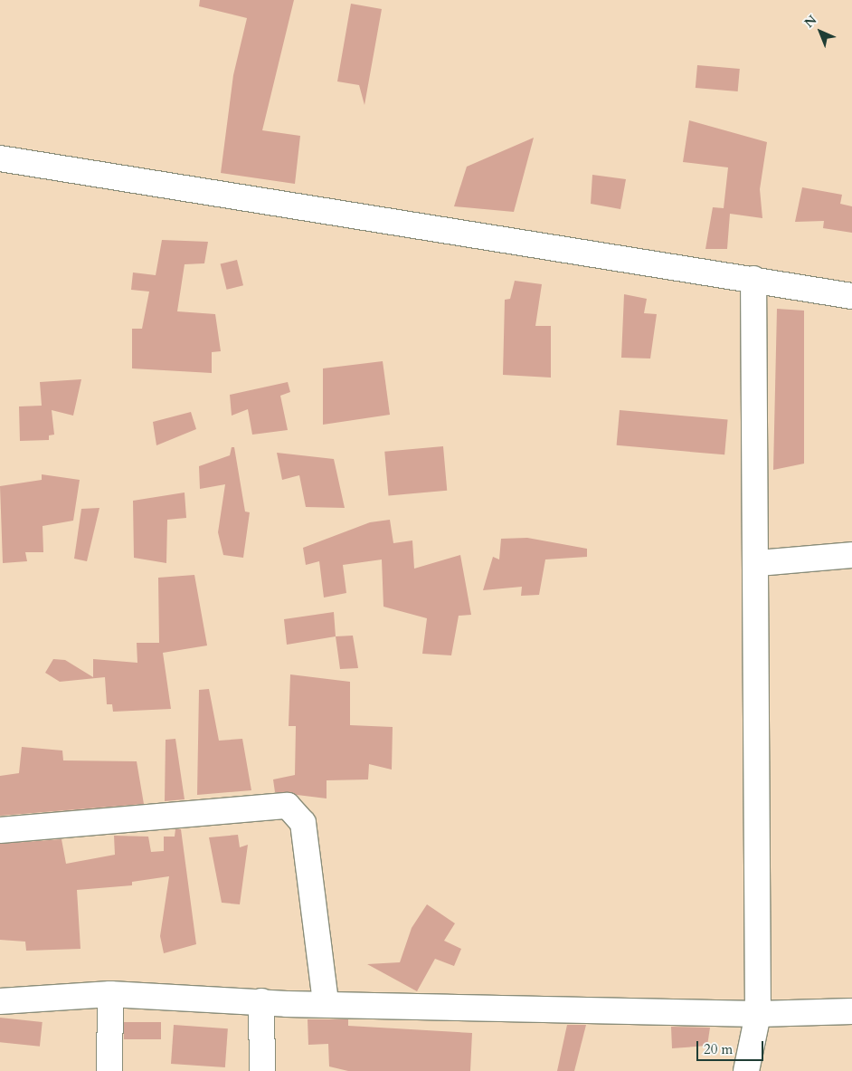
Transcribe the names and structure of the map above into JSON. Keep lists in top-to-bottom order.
{
  "scale_bar": "20 m",
  "north": "top left"
}
